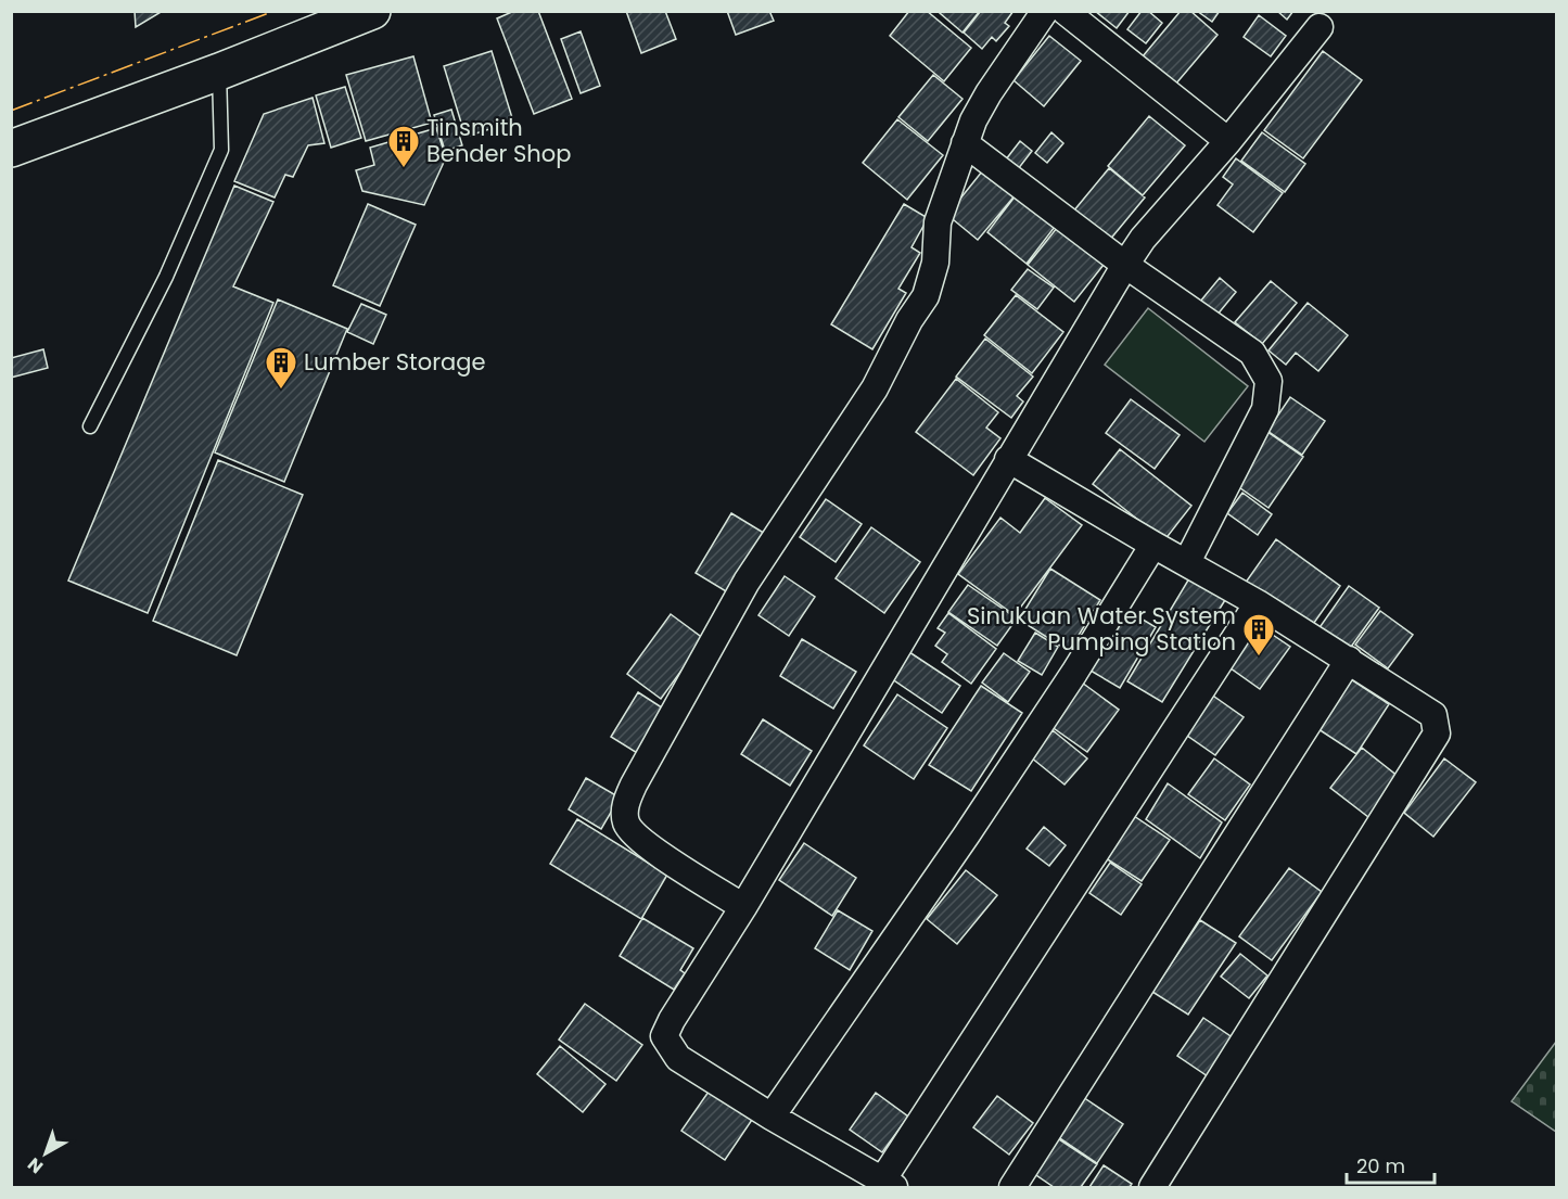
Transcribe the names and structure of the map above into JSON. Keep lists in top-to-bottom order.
{
  "places": {
    "building": ["Tinsmith Bender Shop", "Lumber Storage", "Sinukuan Water System Pumping Station"]
  },
  "scale_bar": "20 m",
  "north": "bottom left"
}
